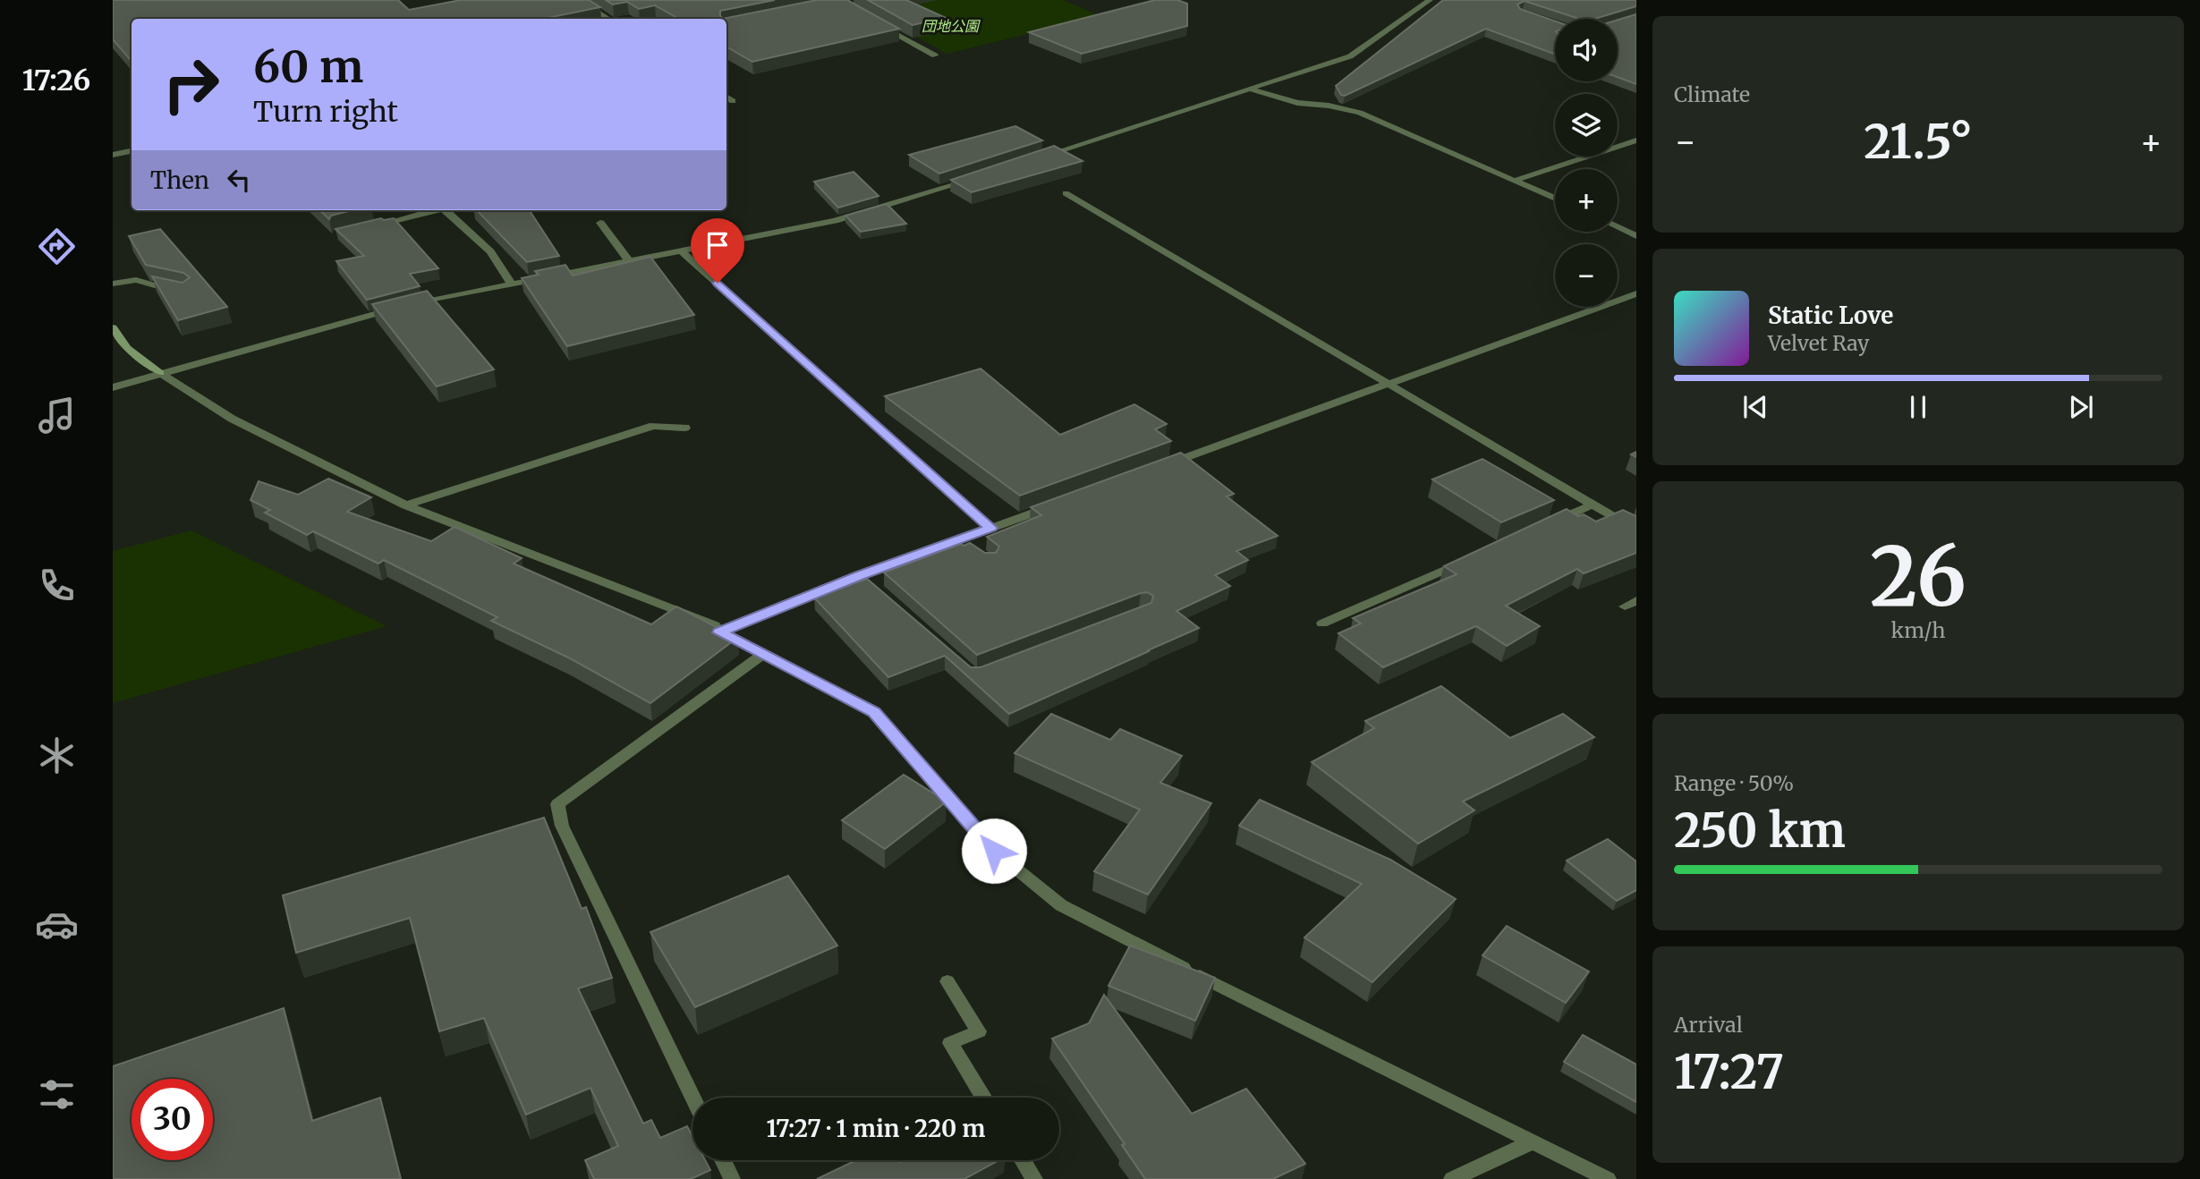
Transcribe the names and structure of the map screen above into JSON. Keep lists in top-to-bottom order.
{
  "parks": ["団地公園"],
  "page": {
    "tabs": "17:26",
    "tile": [
      "Climate",
      ["26", "km/h"],
      ["Range · 50%", "250 km"],
      ["Arrival", "17:27"]
    ],
    "map_buttons": ["+", "−"],
    "turn": ["60 m", "Turn right"],
    "heat": ["−", "21.5°", "+"],
    "then": "Then",
    "song": ["Static Love", "Velvet Ray"],
    "limit": "30",
    "trip": "17:27 · 1 min · 220 m"
  }
}
